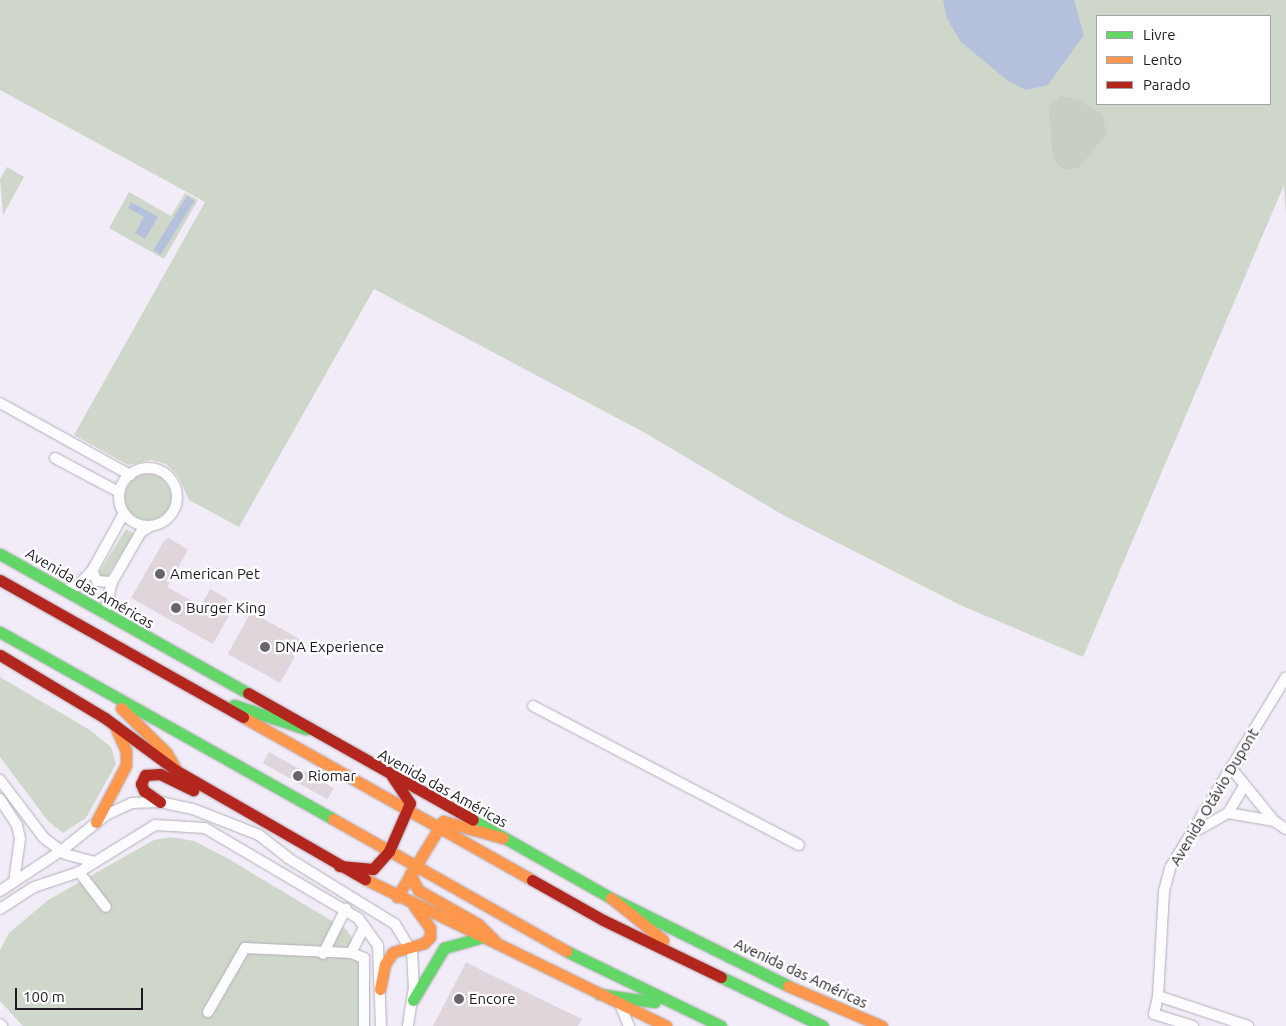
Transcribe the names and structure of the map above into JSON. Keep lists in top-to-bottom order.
{
  "streets": {
    "main road": ["Avenida das Américas"],
    "street": ["Avenida Otávio Dupont"]
  },
  "places": [
    "American Pet",
    "Burger King",
    "DNA Experience",
    "Riomar",
    "Encore"
  ],
  "legend": ["Livre", "Lento", "Parado"],
  "scale_bar": "100 m"
}
